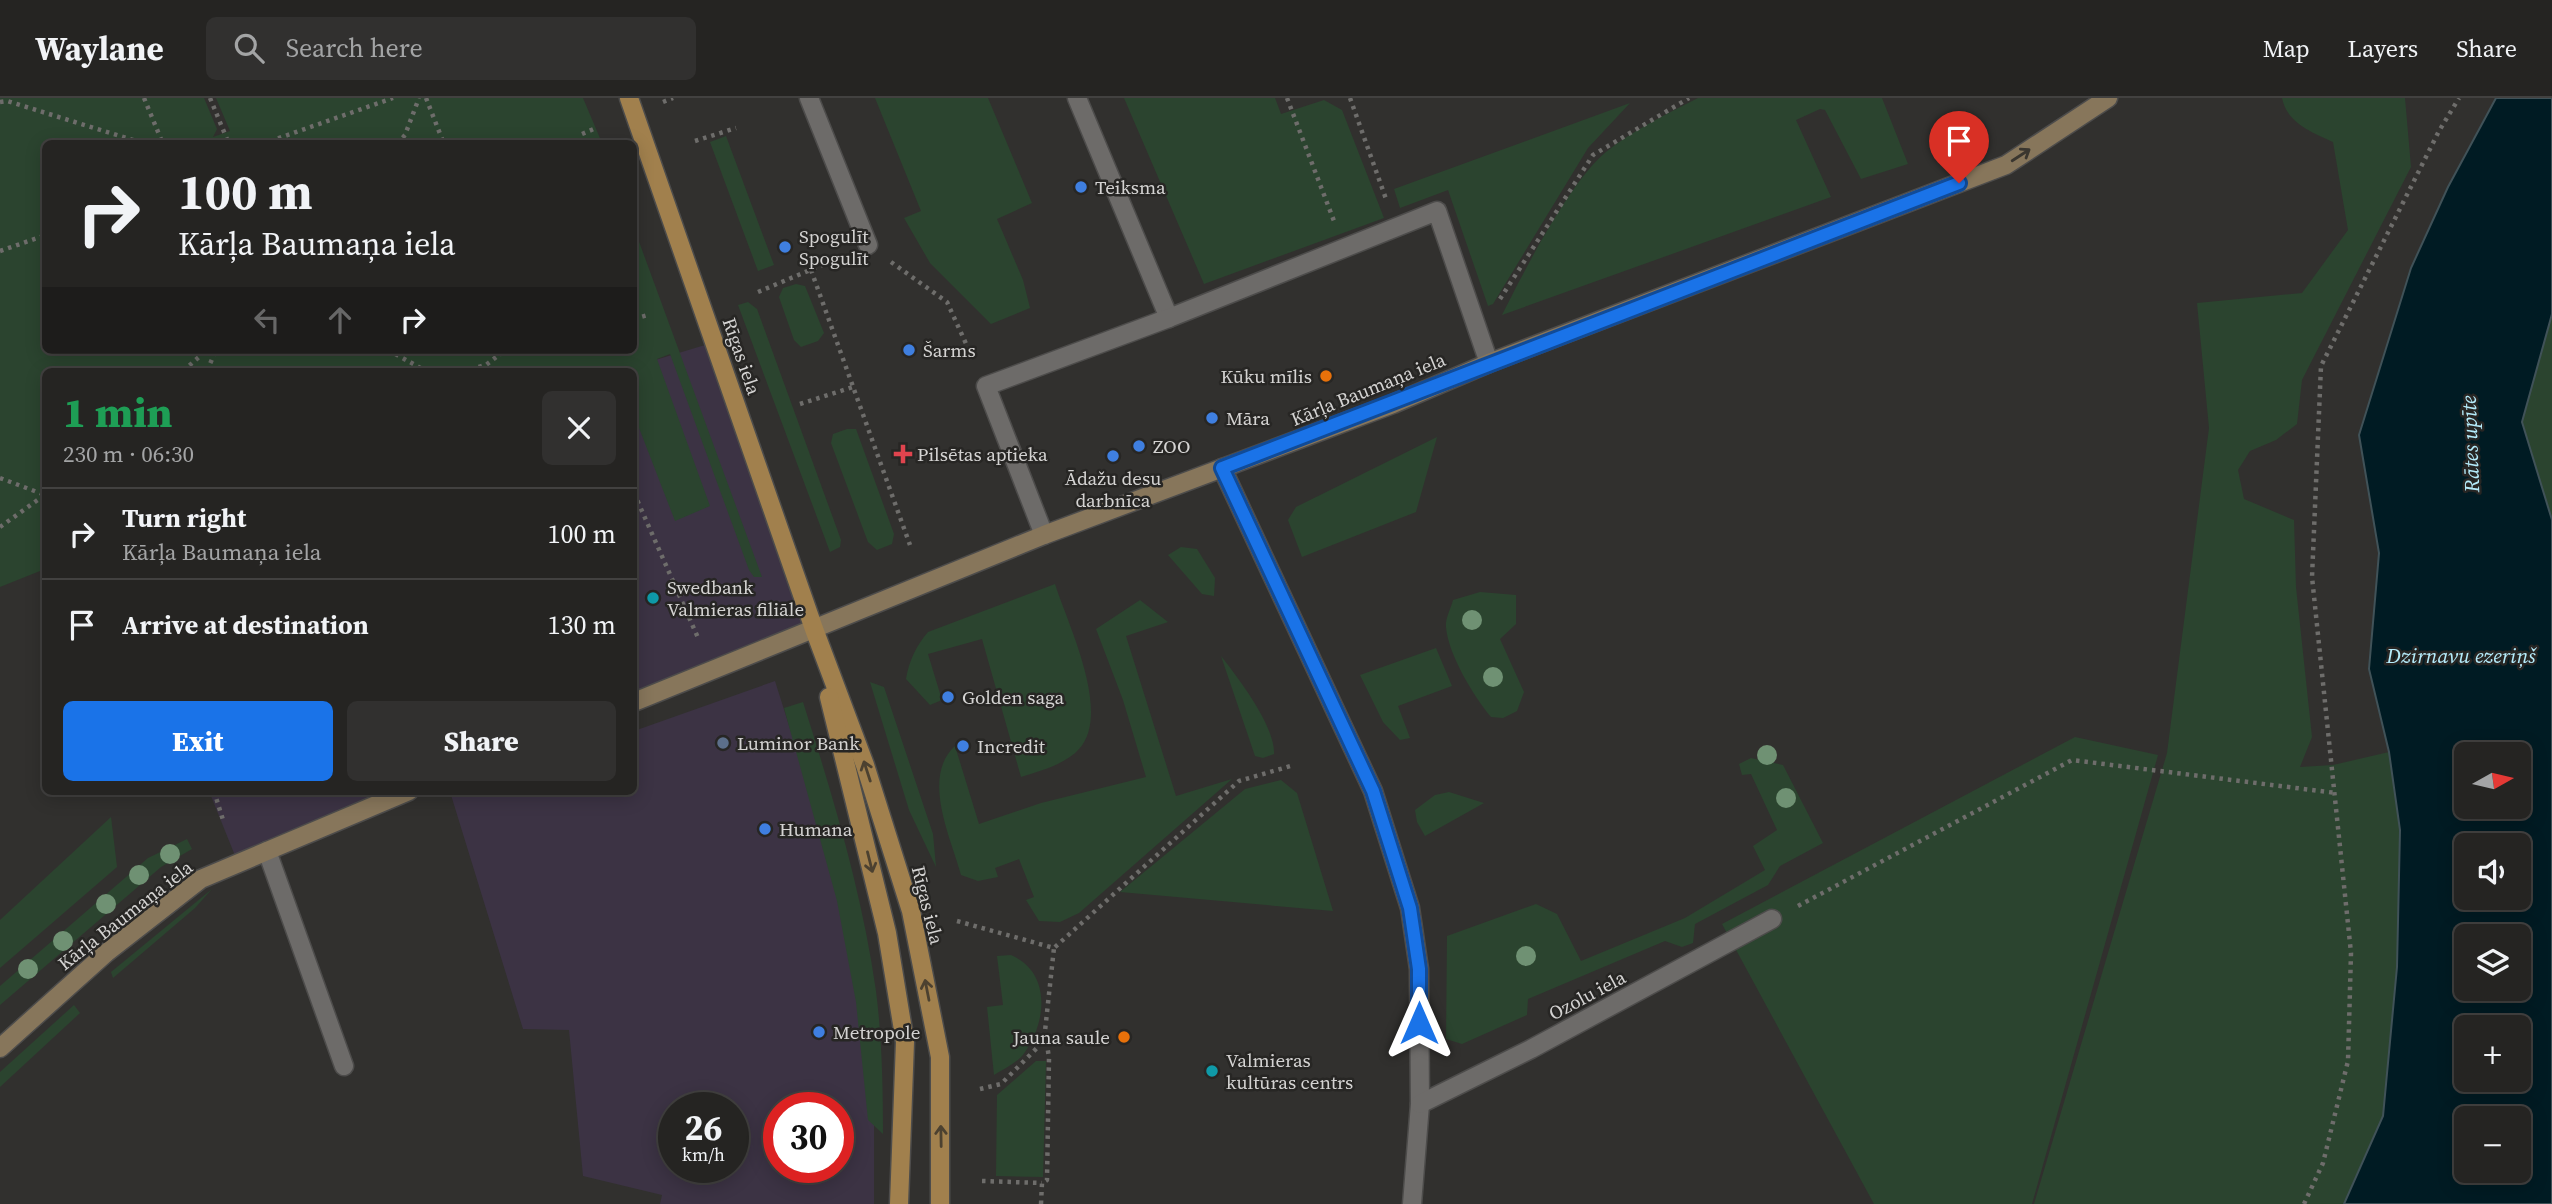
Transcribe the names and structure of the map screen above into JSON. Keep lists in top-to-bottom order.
{
  "streets": {
    "main road": ["Rīgas iela"],
    "street": ["Kārļa Baumaņa iela", "Ozolu iela"]
  },
  "crossings": [
    ["Rīgas iela", "Kārļa Baumaņa iela"]
  ],
  "water": ["Rātes upīte", "Dzirnavu ezeriņš"],
  "places": {
    "other": [
      "Teiksma",
      "Spogulīt Spogulīt",
      "Šarms",
      "Kūku mīlis",
      "Māra",
      "ZOO",
      "Ādažu desu darbnīca",
      "Swedbank Valmieras filiāle",
      "Golden saga",
      "Luminor Bank",
      "Incredit",
      "Humana",
      "Metropole",
      "Jauna saule",
      "Valmieras kultūras centrs"
    ],
    "health": ["Pilsētas aptieka"]
  },
  "north": "right",
  "page": {
    "header": "Waylane",
    "search": "Search here",
    "nav": ["Map", "Layers", "Share"],
    "turn": ["100 m", "Kārļa Baumaņa iela"],
    "heading": ["1 min", "230 m · 06:30"],
    "list": [
      {
        "name": "Turn right",
        "note": "Kārļa Baumaņa iela",
        "value": "100 m"
      },
      {
        "name": "Arrive at destination",
        "value": "130 m"
      }
    ],
    "buttons": ["Exit", "Share"],
    "map_buttons": ["+", "−"],
    "speed": "26 km/h",
    "limit": "30"
  }
}
